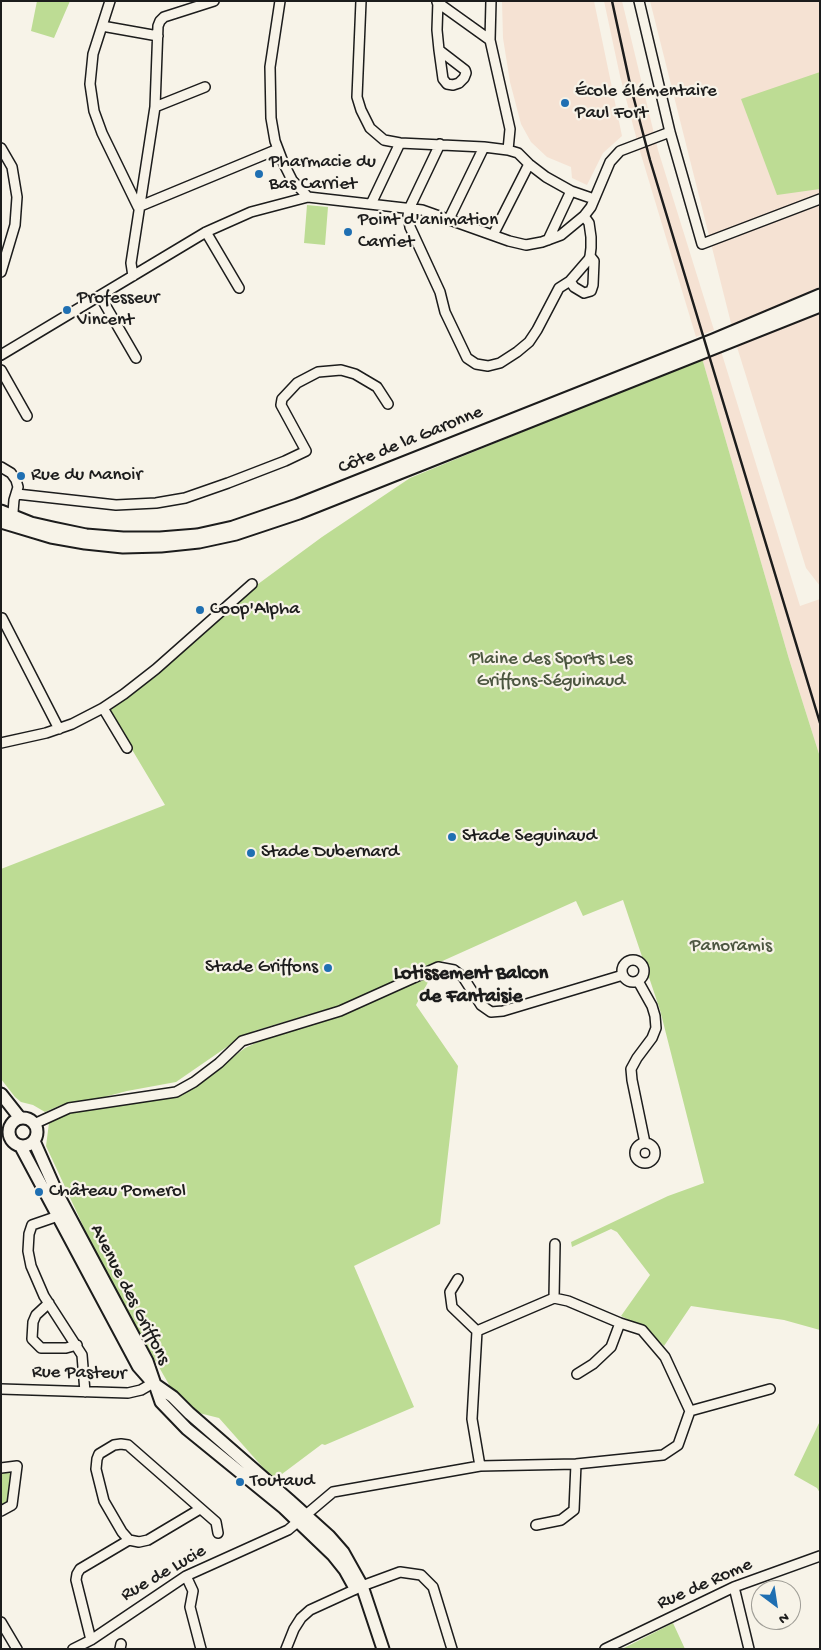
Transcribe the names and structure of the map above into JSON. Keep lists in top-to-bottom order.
{
  "streets": {
    "main road": ["Côte de la Garonne", "Avenue des Griffons"],
    "street": ["Rue Pasteur", "Rue de Lucie", "Rue de Rome"]
  },
  "crossings": [
    ["Avenue des Griffons", "Rue Pasteur"]
  ],
  "districts": ["Lotissement Balcon de Fantaisie"],
  "parks": ["Plaine des Sports Les Griffons-Séguinaud", "Panoramis"],
  "places": [
    "École élémentaire Paul Fort",
    "Pharmacie du Bas Carriet",
    "Point d'animation Carriet",
    "Professeur Vincent",
    "Rue du Manoir",
    "Coop'Alpha",
    "Stade Seguinaud",
    "Stade Dubernard",
    "Stade Griffons",
    "Château Pomerol",
    "Toutaud"
  ],
  "north": "bottom right"
}
